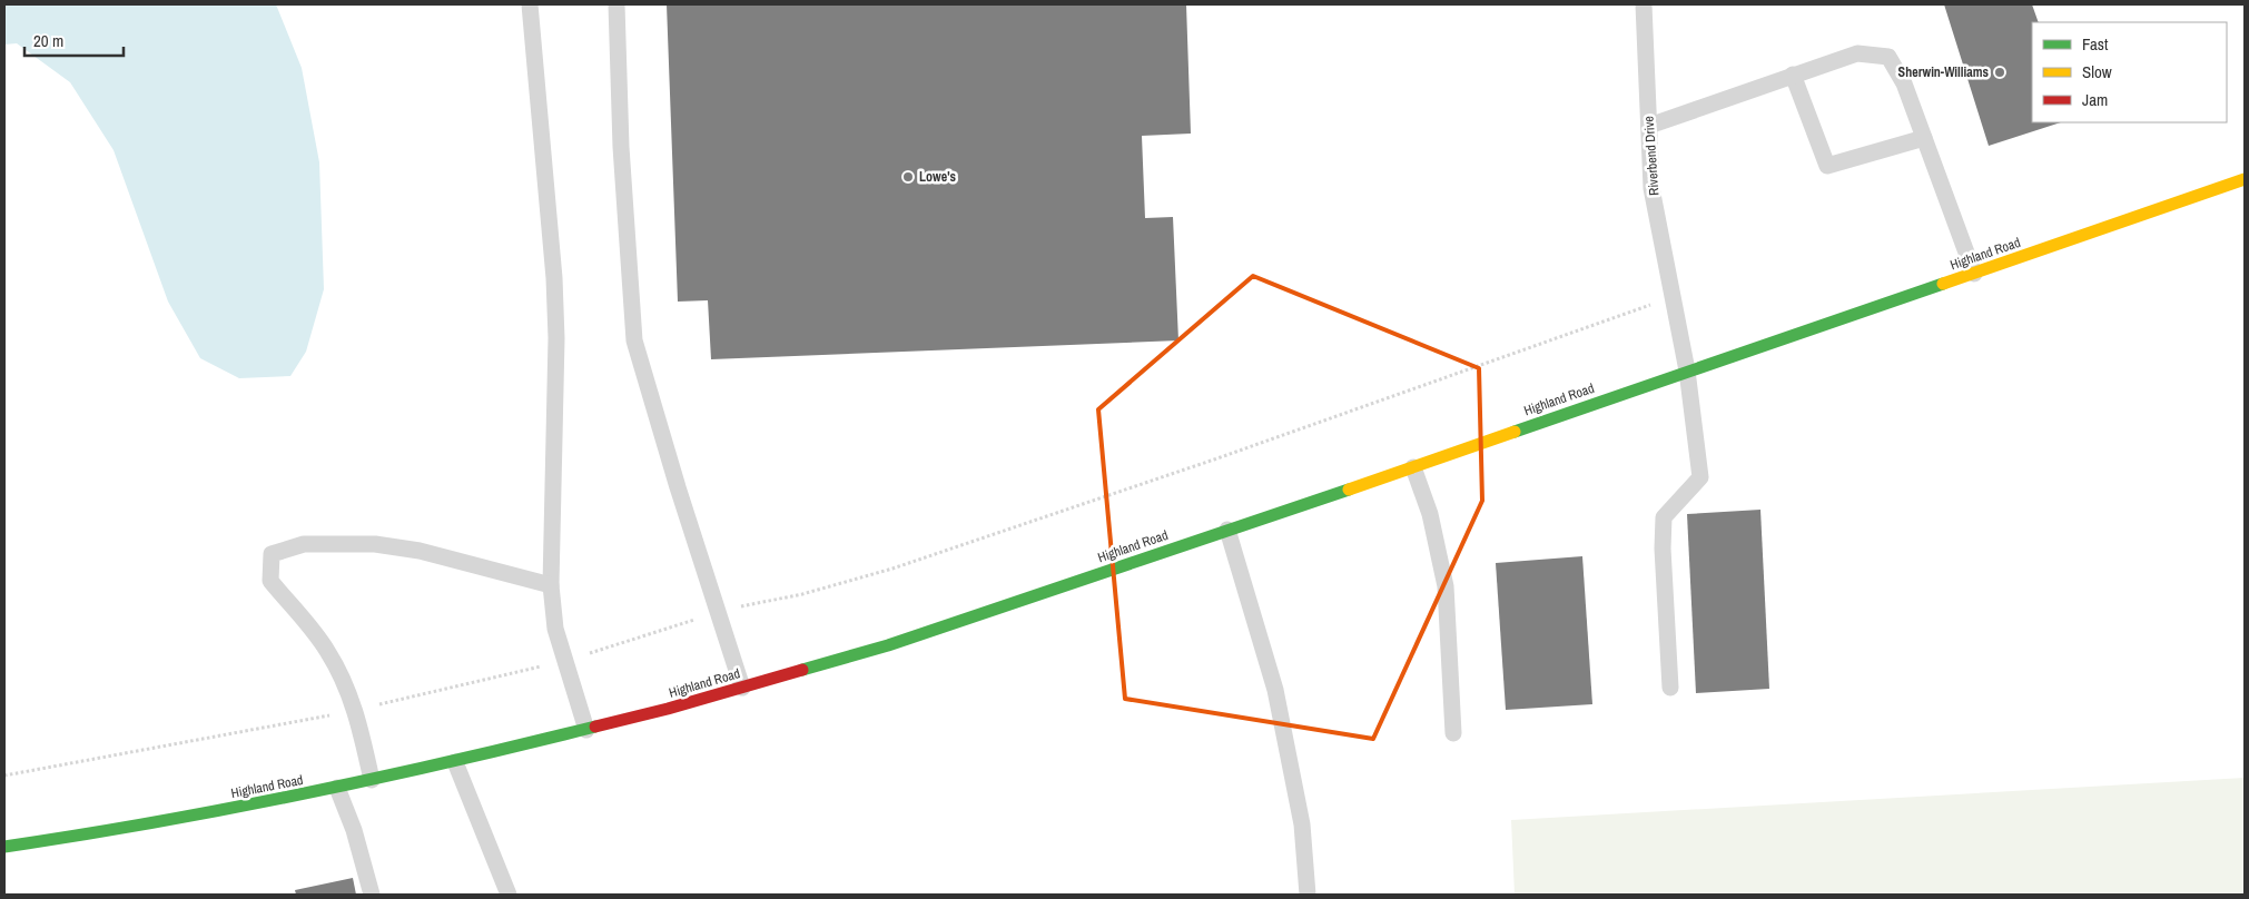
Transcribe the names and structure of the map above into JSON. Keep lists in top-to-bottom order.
{
  "streets": {
    "highway": ["Highland Road"],
    "lane": ["Riverbend Drive"]
  },
  "crossings": [
    ["Riverbend Drive", "Highland Road"]
  ],
  "places": ["Sherwin-Williams", "Lowe's"],
  "legend": ["Fast", "Slow", "Jam"],
  "scale_bar": "20 m"
}
